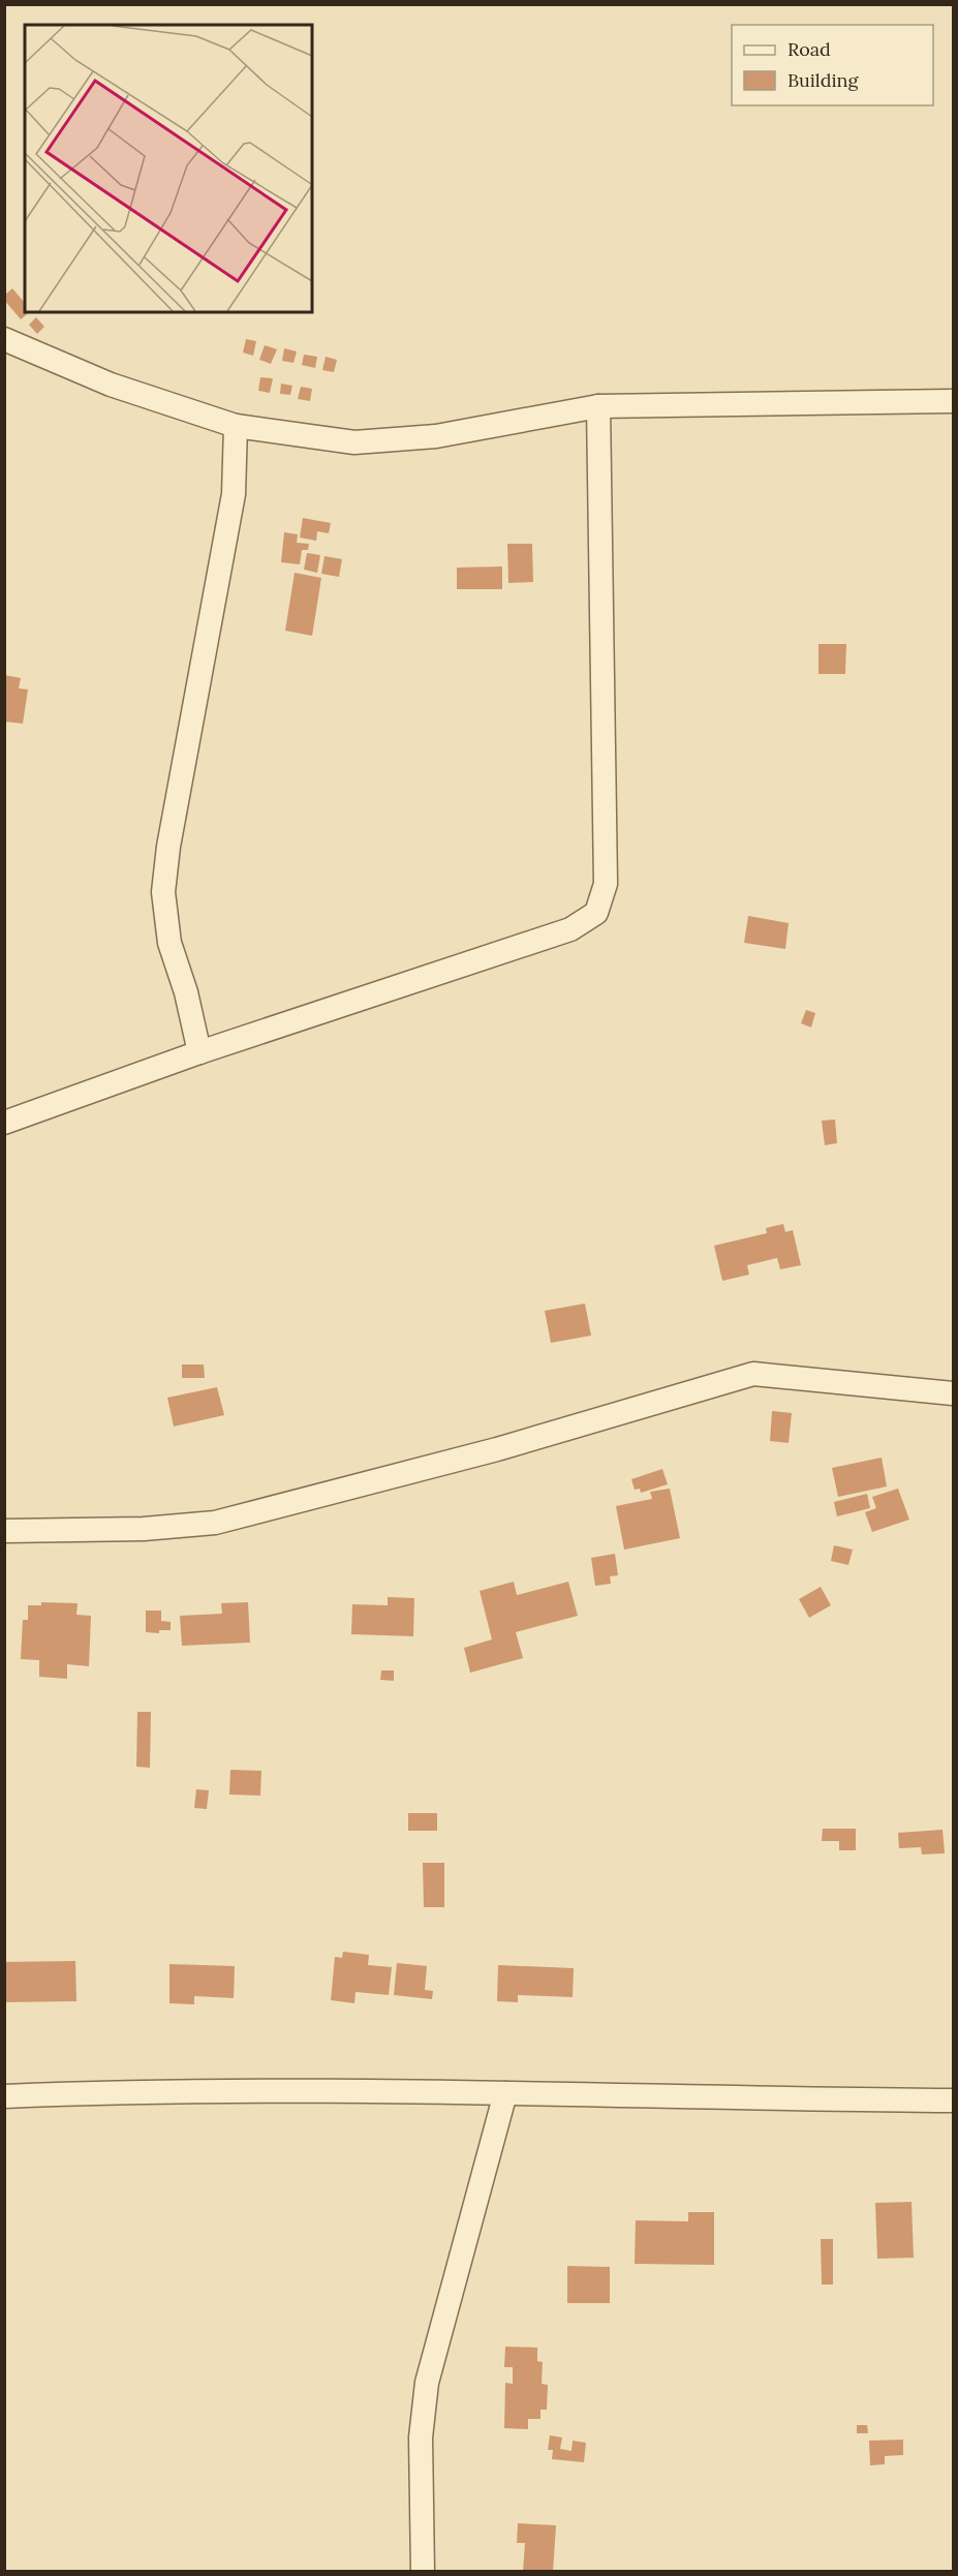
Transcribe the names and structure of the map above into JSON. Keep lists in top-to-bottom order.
{
  "legend": ["Road", "Building"]
}
